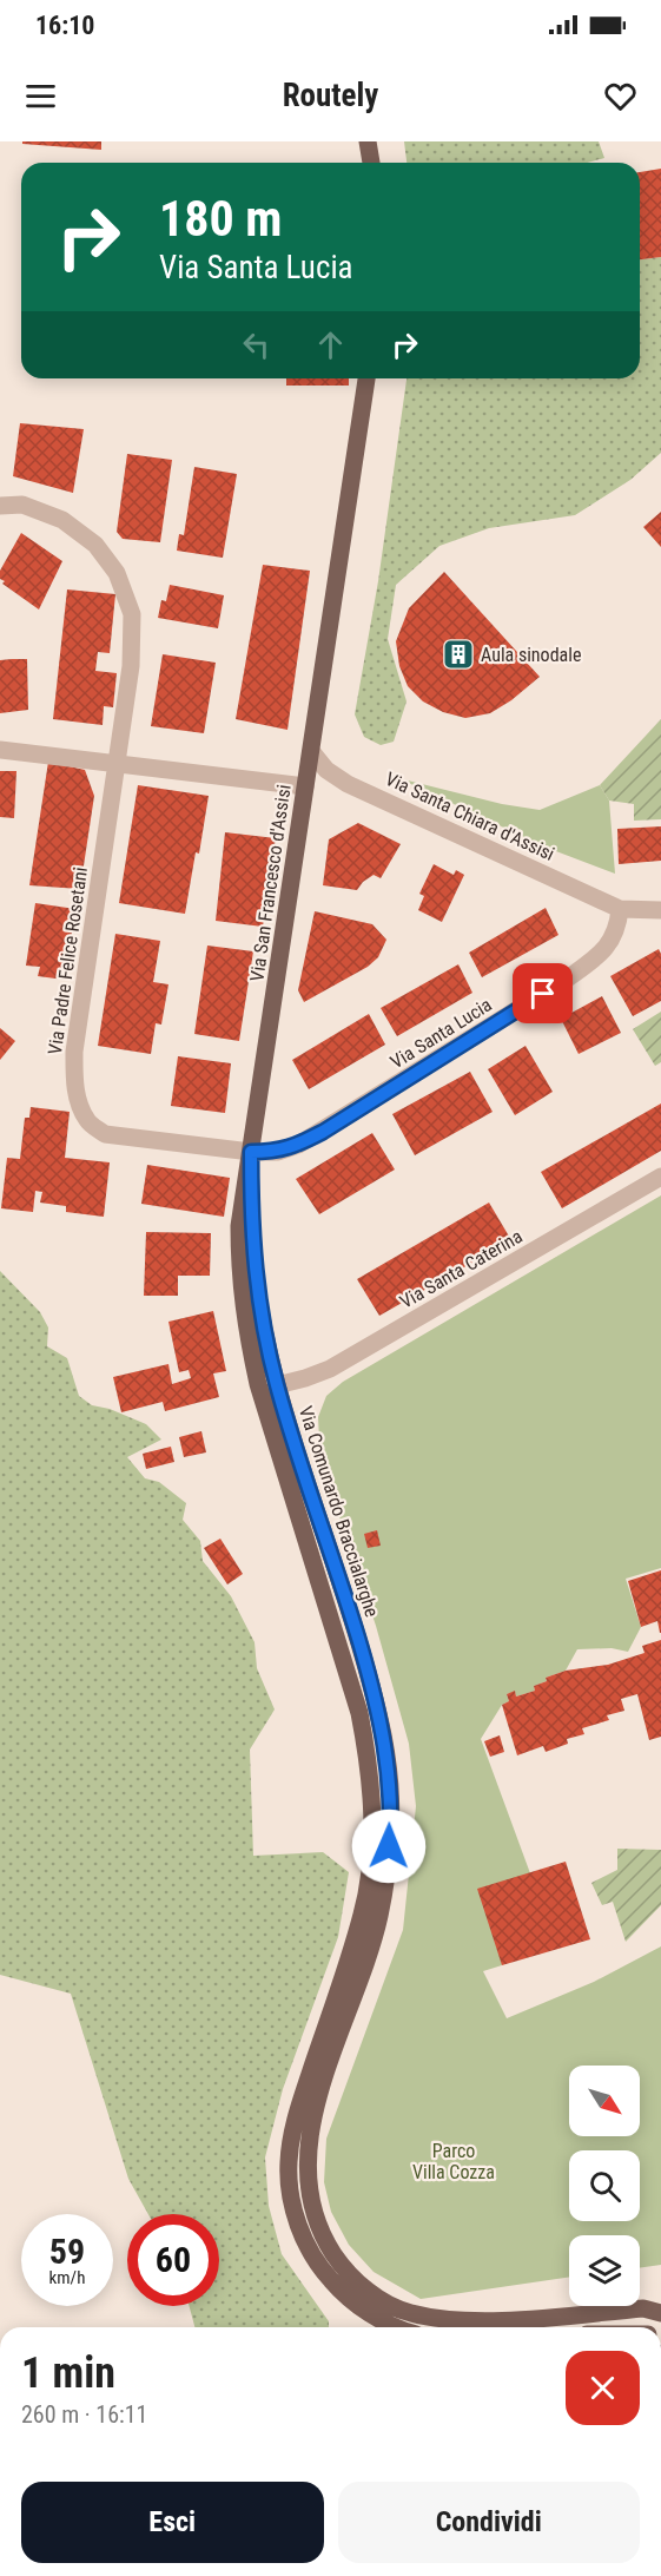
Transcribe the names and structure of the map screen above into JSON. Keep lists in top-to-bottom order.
{
  "streets": {
    "main road": ["Via San Francesco d'Assisi", "Via Comunardo Braccialarghe"],
    "street": [
      "Via Santa Chiara d'Assisi",
      "Via Padre Felice Rosetani",
      "Via Santa Lucia",
      "Via Santa Caterina"
    ]
  },
  "crossings": [
    ["Via Santa Chiara d'Assisi", "Via San Francesco d'Assisi"],
    ["Via Santa Chiara d'Assisi", "Via Santa Lucia"],
    ["Via San Francesco d'Assisi", "Via Padre Felice Rosetani"],
    ["Via San Francesco d'Assisi", "Via Santa Lucia"],
    ["Via San Francesco d'Assisi", "Via Comunardo Braccialarghe"],
    ["Via Padre Felice Rosetani", "Via Santa Lucia"],
    ["Via Padre Felice Rosetani", "Via Comunardo Braccialarghe"],
    ["Via Santa Lucia", "Via Comunardo Braccialarghe"],
    ["Via Santa Caterina", "Via Comunardo Braccialarghe"]
  ],
  "parks": ["Parco Villa Cozza"],
  "places": {
    "building": ["Aula sinodale"]
  },
  "north": "bottom right",
  "page": {
    "status": "16:10",
    "header": "Routely",
    "turn": ["180 m", "Via Santa Lucia"],
    "speed": "59 km/h",
    "limit": "60",
    "heading": ["1 min", "260 m · 16:11"],
    "buttons": ["Esci", "Condividi"]
  }
}
